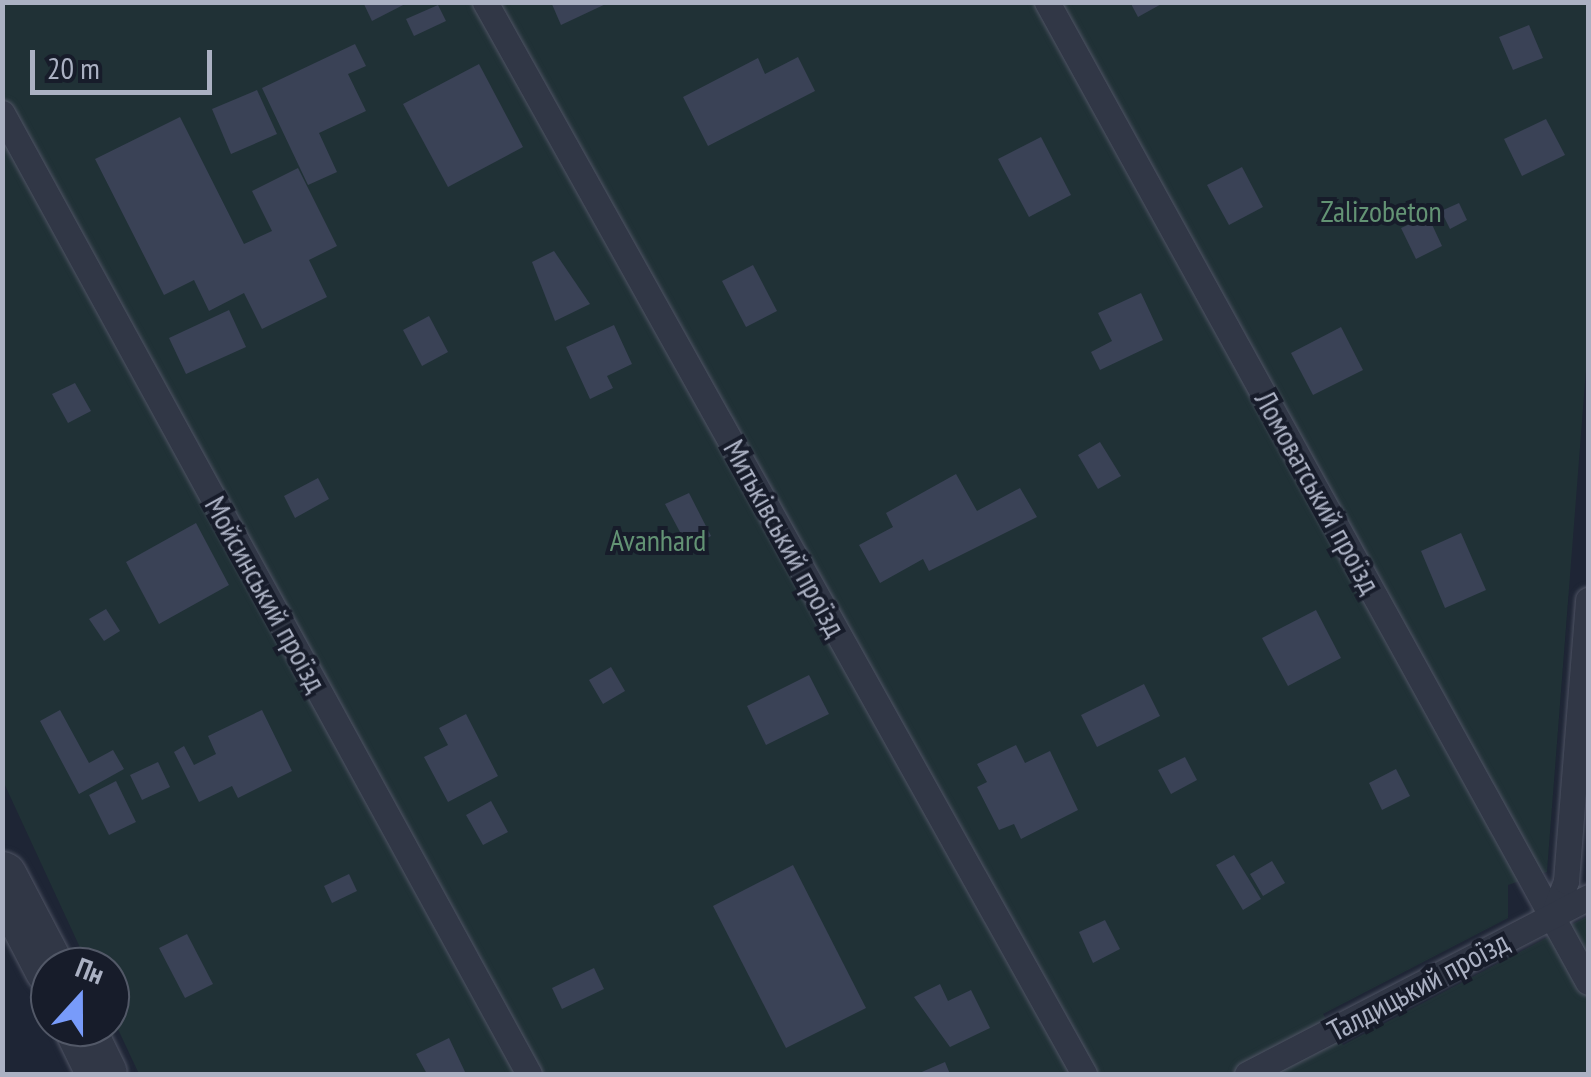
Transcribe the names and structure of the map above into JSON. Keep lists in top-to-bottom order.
{
  "streets": {
    "lane": [
      "Ломоватський проїзд",
      "Митьківський проїзд",
      "Мойсинський проїзд",
      "Талдицький проїзд"
    ]
  },
  "crossings": [
    ["Ломоватський проїзд", "Талдицький проїзд"]
  ],
  "parks": ["Zalizobeton", "Avanhard"],
  "scale_bar": "20 m",
  "north": "top"
}
